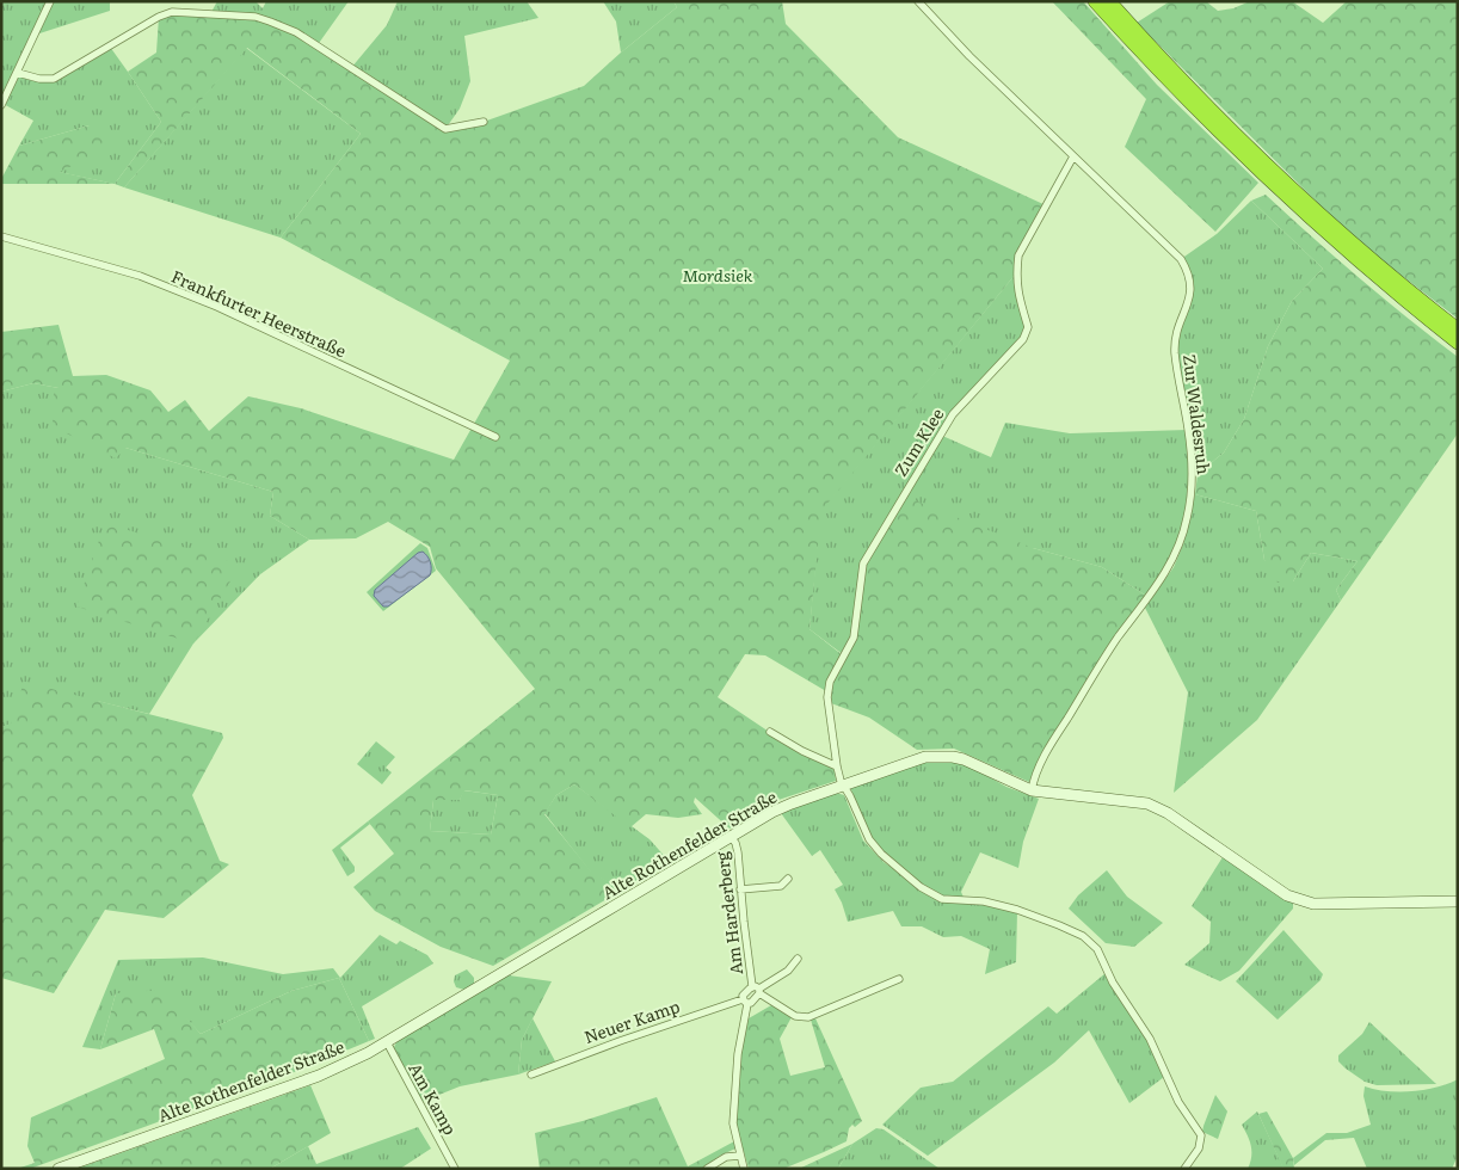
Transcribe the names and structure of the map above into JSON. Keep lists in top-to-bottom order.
{
  "streets": {
    "street": [
      "Frankfurter Heerstraße",
      "Zur Waldesruh",
      "Zum Klee",
      "Alte Rothenfelder Straße",
      "Am Harderberg",
      "Neuer Kamp",
      "Am Kamp"
    ]
  },
  "crossings": [
    ["Zur Waldesruh", "Zum Klee"],
    ["Zur Waldesruh", "Alte Rothenfelder Straße"],
    ["Zum Klee", "Alte Rothenfelder Straße"],
    ["Alte Rothenfelder Straße", "Am Harderberg"],
    ["Alte Rothenfelder Straße", "Am Kamp"]
  ],
  "parks": ["Mordsiek"]
}
